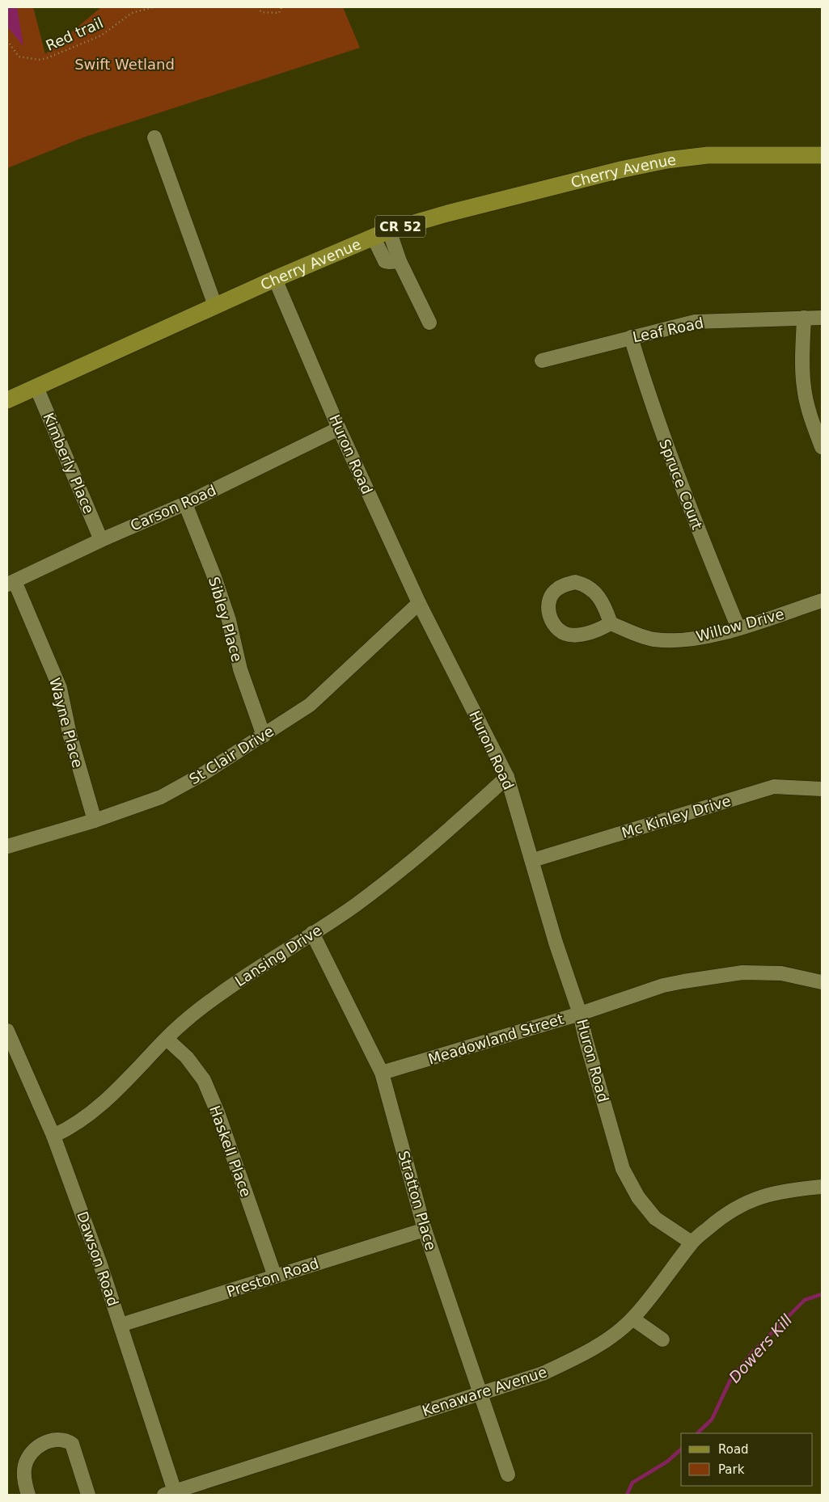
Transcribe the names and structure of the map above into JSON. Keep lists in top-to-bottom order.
{
  "streets": {
    "main road": ["Cherry Avenue", "CR 52"],
    "street": [
      "Leaf Road",
      "Huron Road",
      "Kimberly Place",
      "Spruce Court",
      "Carson Road",
      "Sibley Place",
      "Willow Drive",
      "Wayne Place",
      "St Clair Drive",
      "Mc Kinley Drive",
      "Lansing Drive",
      "Meadowland Street",
      "Haskell Place",
      "Stratton Place",
      "Dawson Road",
      "Preston Road",
      "Kenaware Avenue"
    ],
    "path": ["Red trail"]
  },
  "crossings": [
    ["Cherry Avenue", "Huron Road"],
    ["Cherry Avenue", "Kimberly Place"],
    ["Leaf Road", "Spruce Court"],
    ["Huron Road", "Carson Road"],
    ["Huron Road", "St Clair Drive"],
    ["Huron Road", "Mc Kinley Drive"],
    ["Huron Road", "Lansing Drive"],
    ["Huron Road", "Meadowland Street"],
    ["Huron Road", "Kenaware Avenue"],
    ["Kimberly Place", "Carson Road"],
    ["Spruce Court", "Willow Drive"],
    ["Carson Road", "Sibley Place"],
    ["Carson Road", "Wayne Place"],
    ["Sibley Place", "St Clair Drive"],
    ["Wayne Place", "St Clair Drive"],
    ["Lansing Drive", "Haskell Place"],
    ["Lansing Drive", "Stratton Place"],
    ["Lansing Drive", "Dawson Road"],
    ["Meadowland Street", "Stratton Place"],
    ["Haskell Place", "Preston Road"],
    ["Stratton Place", "Preston Road"],
    ["Stratton Place", "Kenaware Avenue"],
    ["Dawson Road", "Preston Road"],
    ["Dawson Road", "Kenaware Avenue"]
  ],
  "water": ["Dowers Kill"],
  "parks": ["Swift Wetland"],
  "legend": ["Road", "Park"]
}
